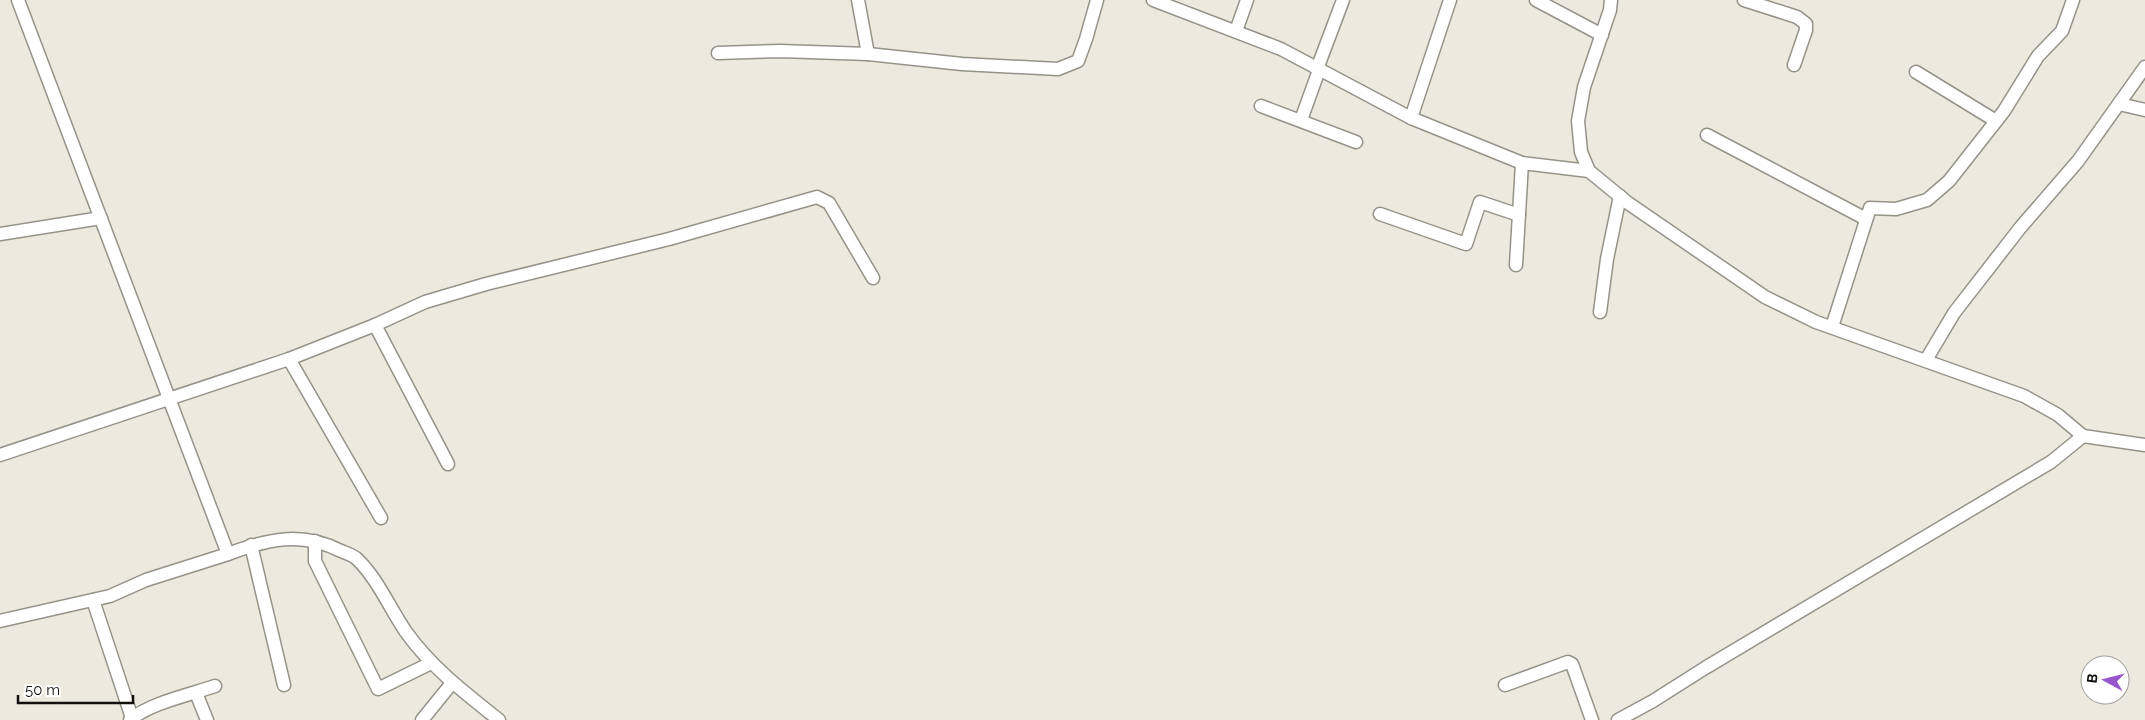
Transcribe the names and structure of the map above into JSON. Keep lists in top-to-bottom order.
{
  "scale_bar": "50 m",
  "north": "left"
}
